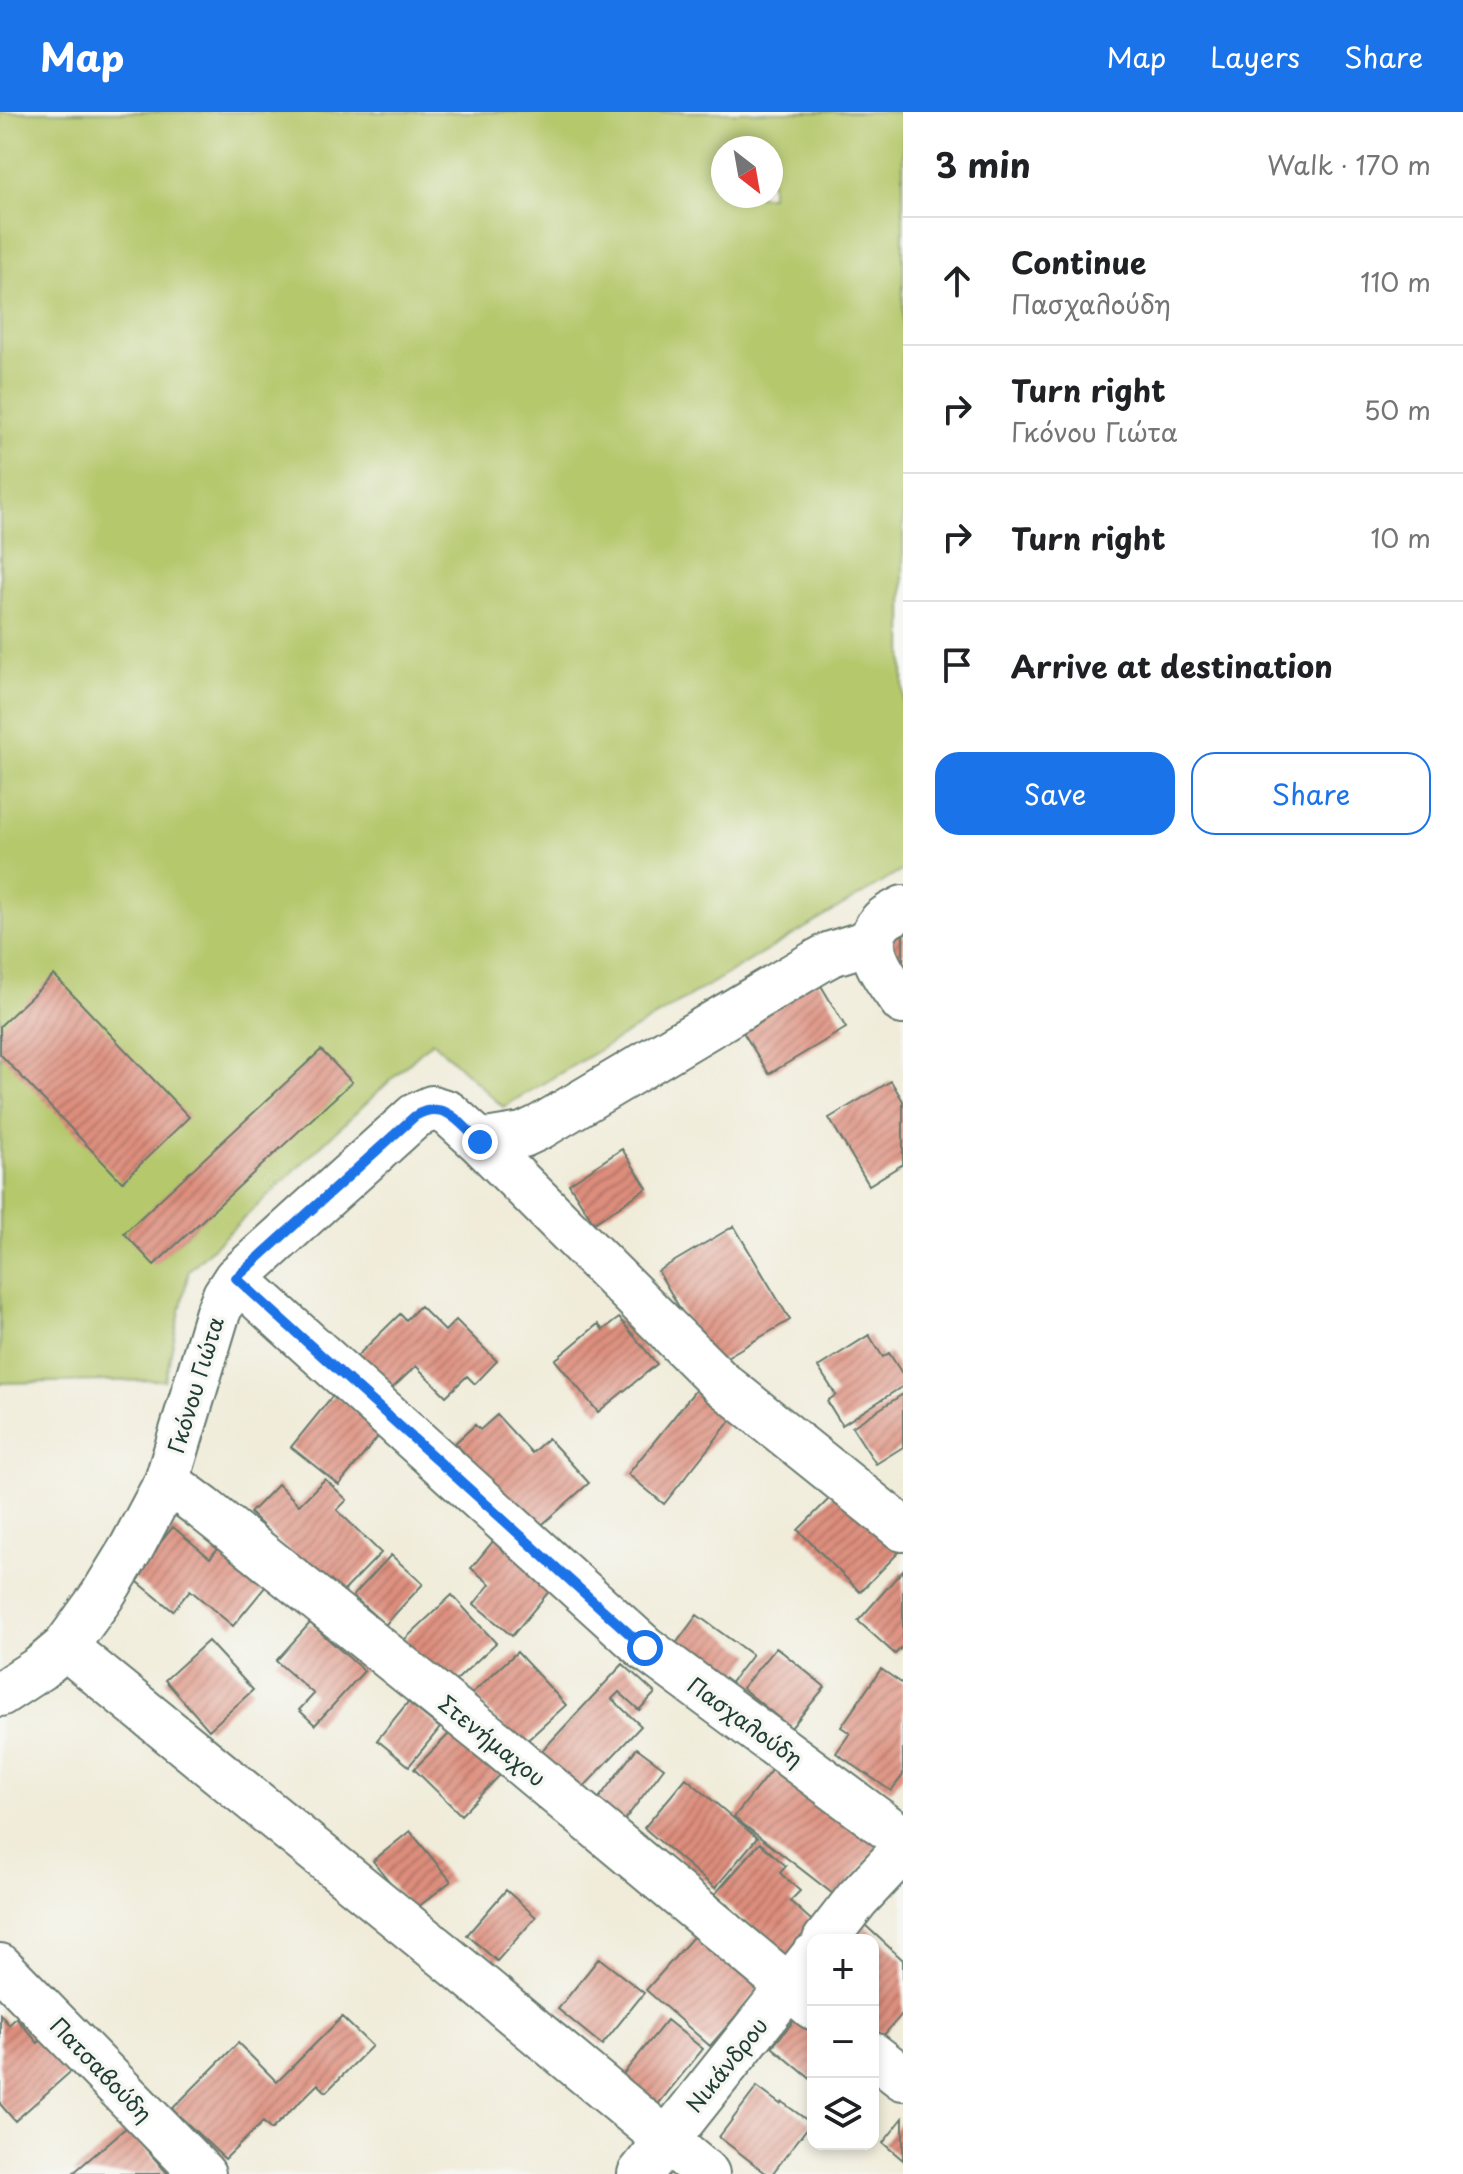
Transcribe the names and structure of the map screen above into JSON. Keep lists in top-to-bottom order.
{
  "streets": {
    "street": [
      "Γκόνου Γιώτα",
      "Πασχαλούδη",
      "Στενήμαχου",
      "Νικάνδρου",
      "Πατσαβούδη"
    ]
  },
  "crossings": [
    ["Γκόνου Γιώτα", "Πασχαλούδη"],
    ["Γκόνου Γιώτα", "Στενήμαχου"],
    ["Στενήμαχου", "Νικάνδρου"]
  ],
  "north": "bottom right",
  "page": {
    "header": "Map",
    "nav": ["Map", "Layers", "Share"],
    "heading": ["3 min", "Walk · 170 m"],
    "list": [
      ["Continue", "Πασχαλούδη", "110 m"],
      ["Turn right", "Γκόνου Γιώτα", "50 m"],
      ["Turn right", "10 m"],
      "Arrive at destination"
    ],
    "buttons": ["Save", "Share"],
    "map_buttons": ["+", "−"]
  }
}
